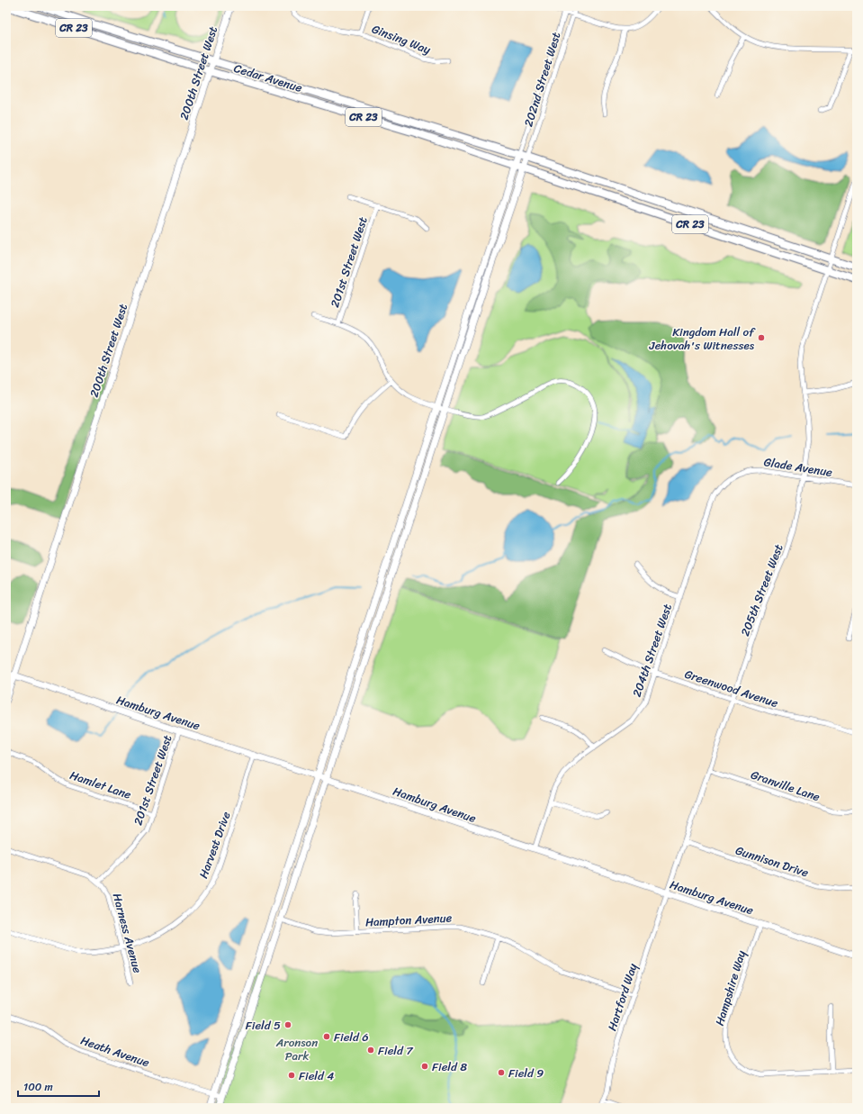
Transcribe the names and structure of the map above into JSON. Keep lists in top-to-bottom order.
{
  "streets": {
    "main road": [
      "CR 23",
      "200th Street West",
      "Cedar Avenue",
      "Hamburg Avenue"
    ],
    "street": [
      "Ginsing Way",
      "202nd Street West",
      "201st Street West",
      "Glade Avenue",
      "205th Street West",
      "204th Street West",
      "Greenwood Avenue",
      "Hamlet Lane",
      "Granville Lane",
      "Harvest Drive",
      "Gunnison Drive",
      "Hampton Avenue",
      "Harness Avenue",
      "Hampshire Way",
      "Hartford Way",
      "Heath Avenue"
    ]
  },
  "crossings": [
    ["CR 23", "Cedar Avenue"],
    ["CR 23", "202nd Street West"],
    ["CR 23", "205th Street West"],
    ["200th Street West", "Cedar Avenue"],
    ["200th Street West", "Hamburg Avenue"],
    ["Cedar Avenue", "202nd Street West"],
    ["201st Street West", "Hamburg Avenue"],
    ["201st Street West", "Hamlet Lane"],
    ["201st Street West", "Harness Avenue"],
    ["Glade Avenue", "205th Street West"],
    ["Glade Avenue", "204th Street West"],
    ["205th Street West", "Greenwood Avenue"],
    ["205th Street West", "Hamburg Avenue"],
    ["205th Street West", "Granville Lane"],
    ["205th Street West", "Gunnison Drive"],
    ["205th Street West", "Hartford Way"],
    ["204th Street West", "Greenwood Avenue"],
    ["204th Street West", "Hamburg Avenue"],
    ["Hamburg Avenue", "Harvest Drive"],
    ["Hamburg Avenue", "Hampshire Way"],
    ["Hamburg Avenue", "Hartford Way"],
    ["Harvest Drive", "Harness Avenue"],
    ["Hampton Avenue", "Hartford Way"]
  ],
  "parks": ["Aronson Park"],
  "places": [
    "Kingdom Hall of Jehovah's Witnesses",
    "Field 5",
    "Field 6",
    "Field 7",
    "Field 8",
    "Field 9",
    "Field 4"
  ],
  "scale_bar": "100 m"
}
